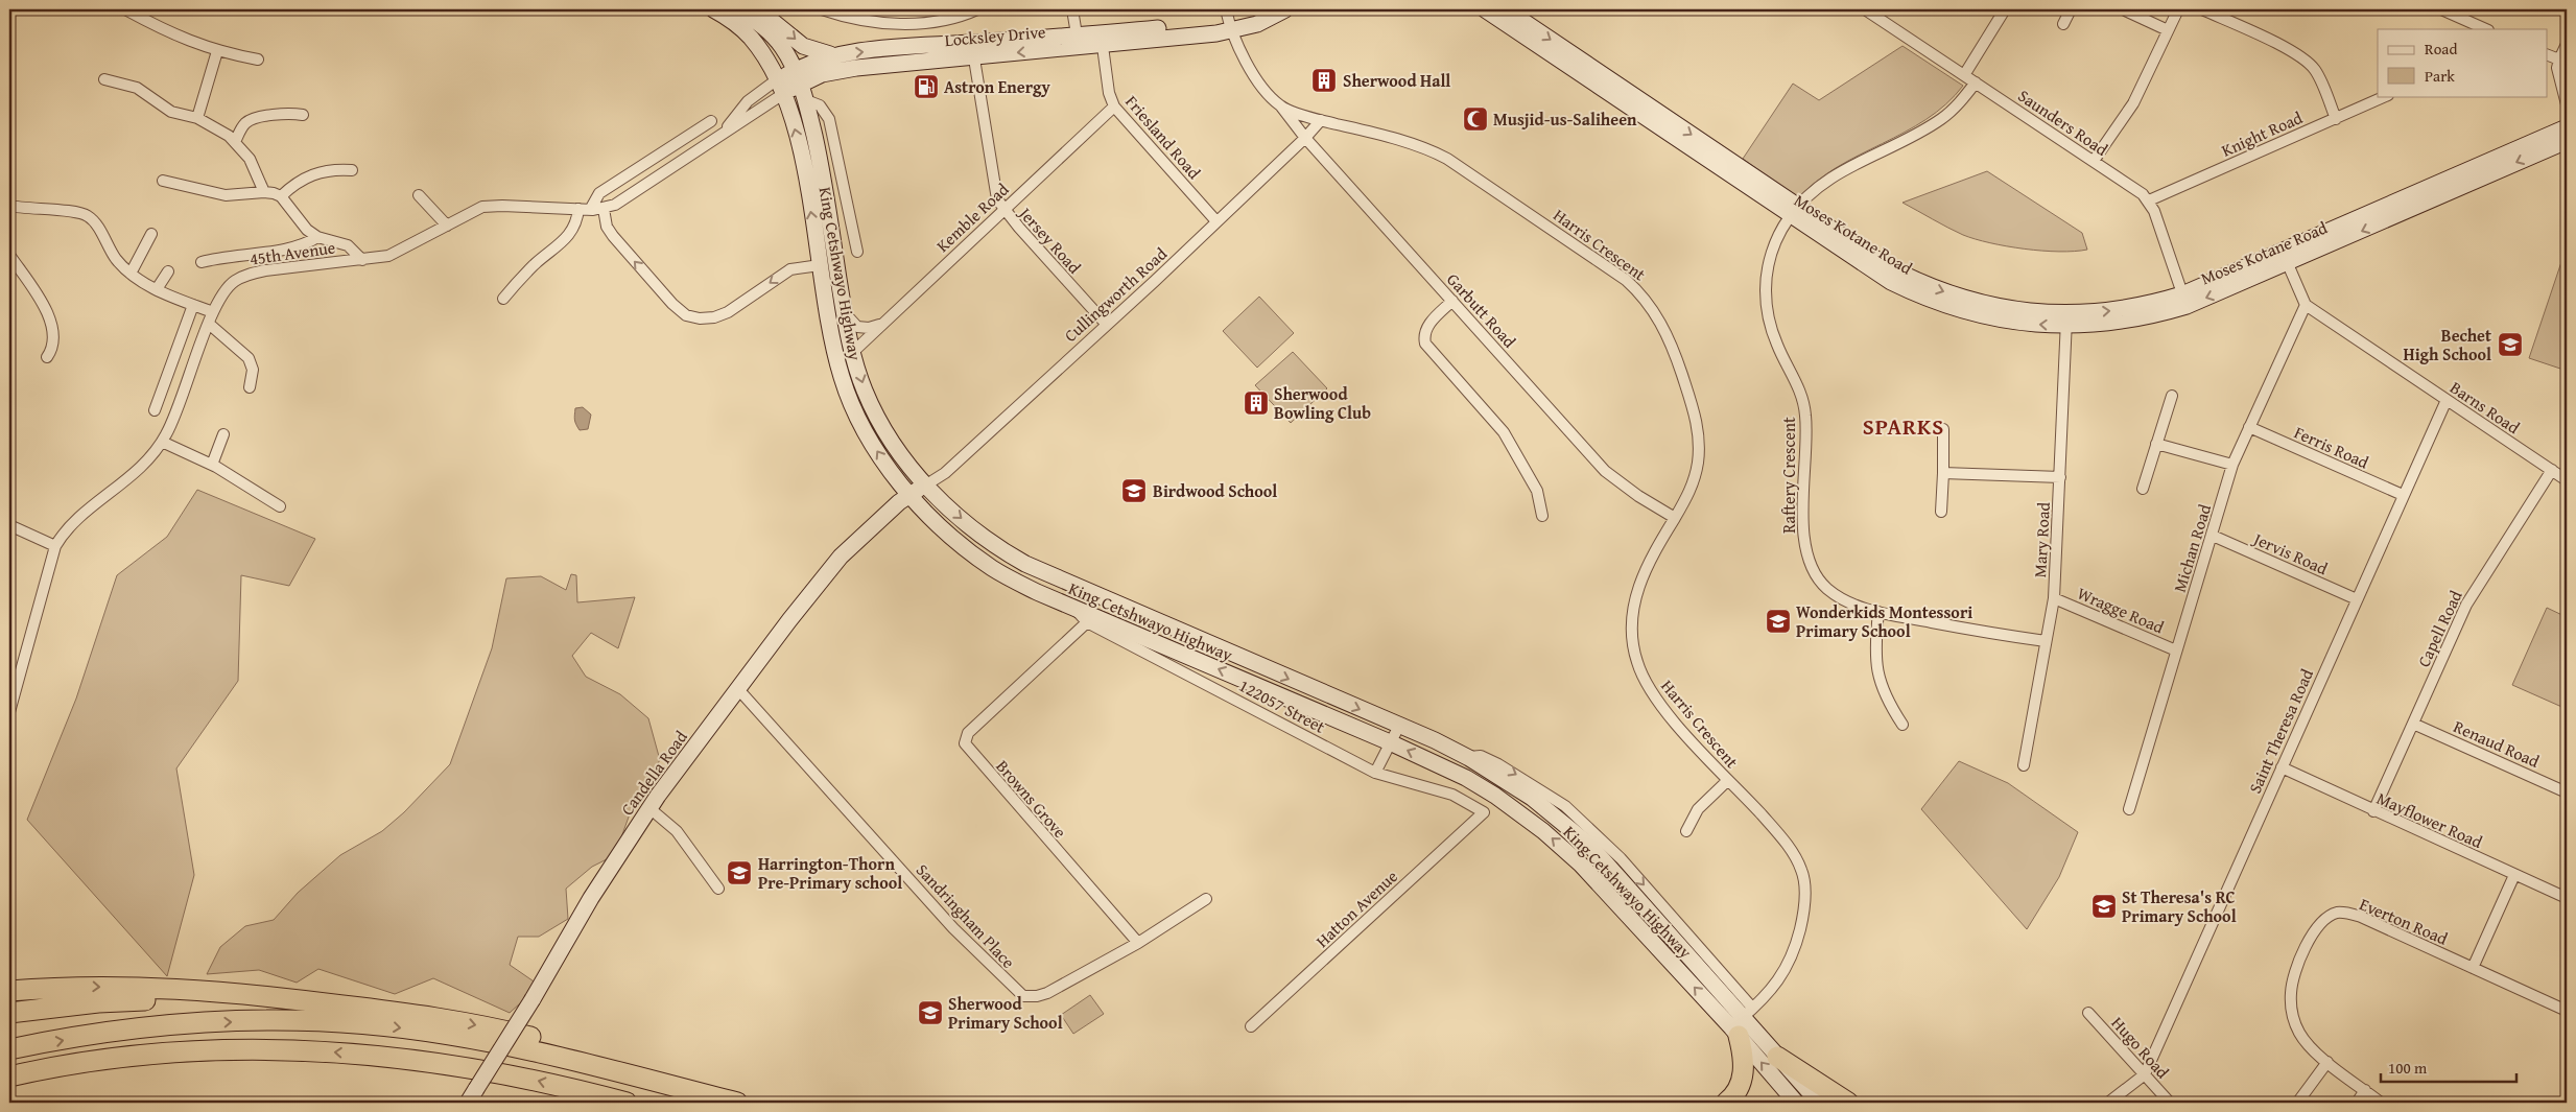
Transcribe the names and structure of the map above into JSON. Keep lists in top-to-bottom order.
{
  "streets": {
    "main road": [
      "Locksley Drive",
      "Moses Kotane Road",
      "King Cetshwayo Highway",
      "Candella Road"
    ],
    "street": [
      "Saunders Road",
      "Knight Road",
      "Friesland Road",
      "Kemble Road",
      "Jersey Road",
      "Harris Crescent",
      "45th Avenue",
      "Cullingworth Road",
      "Garbutt Road",
      "Barns Road",
      "Ferris Road",
      "Raftery Crescent",
      "Mary Road",
      "Michan Road",
      "Jervis Road",
      "Wragge Road",
      "Capell Road",
      "122057 Street",
      "Saint Theresa Road",
      "Renaud Road",
      "Browns Grove",
      "Mayflower Road",
      "Hatton Avenue",
      "Sandringham Place",
      "Everton Road",
      "Hugo Road"
    ]
  },
  "crossings": [
    ["Locksley Drive", "Friesland Road"],
    ["Locksley Drive", "Jersey Road"],
    ["Locksley Drive", "King Cetshwayo Highway"],
    ["Saunders Road", "Knight Road"],
    ["Saunders Road", "Moses Kotane Road"],
    ["Saunders Road", "Raftery Crescent"],
    ["Friesland Road", "Kemble Road"],
    ["Friesland Road", "Cullingworth Road"],
    ["Kemble Road", "Jersey Road"],
    ["Kemble Road", "King Cetshwayo Highway"],
    ["Moses Kotane Road", "Raftery Crescent"],
    ["Moses Kotane Road", "Mary Road"],
    ["Jersey Road", "Cullingworth Road"],
    ["Harris Crescent", "King Cetshwayo Highway"],
    ["Harris Crescent", "Cullingworth Road"],
    ["Harris Crescent", "Garbutt Road"],
    ["45th Avenue", "King Cetshwayo Highway"],
    ["King Cetshwayo Highway", "Cullingworth Road"],
    ["King Cetshwayo Highway", "122057 Street"],
    ["King Cetshwayo Highway", "Candella Road"],
    ["Cullingworth Road", "Garbutt Road"],
    ["Cullingworth Road", "Candella Road"],
    ["Barns Road", "Michan Road"],
    ["Barns Road", "Capell Road"],
    ["Barns Road", "Saint Theresa Road"],
    ["Ferris Road", "Michan Road"],
    ["Ferris Road", "Saint Theresa Road"],
    ["Raftery Crescent", "Mary Road"],
    ["Mary Road", "Wragge Road"],
    ["Michan Road", "Jervis Road"],
    ["Michan Road", "Wragge Road"],
    ["Jervis Road", "Saint Theresa Road"],
    ["Capell Road", "Renaud Road"],
    ["Capell Road", "Mayflower Road"],
    ["122057 Street", "Browns Grove"],
    ["122057 Street", "Hatton Avenue"],
    ["Saint Theresa Road", "Mayflower Road"],
    ["Saint Theresa Road", "Hugo Road"],
    ["Candella Road", "Sandringham Place"],
    ["Browns Grove", "Sandringham Place"]
  ],
  "districts": ["SPARKS"],
  "places": {
    "building": ["Sherwood Hall", "Sherwood Bowling Club"],
    "fuel station": ["Astron Energy"],
    "mosque": ["Musjid-us-Saliheen"],
    "school or university": [
      "Bechet High School",
      "Birdwood School",
      "Wonderkids Montessori Primary School",
      "Harrington-Thorn Pre-Primary school",
      "St Theresa's RC Primary School",
      "Sherwood Primary School"
    ]
  },
  "legend": ["Road", "Park"],
  "scale_bar": "100 m"
}
